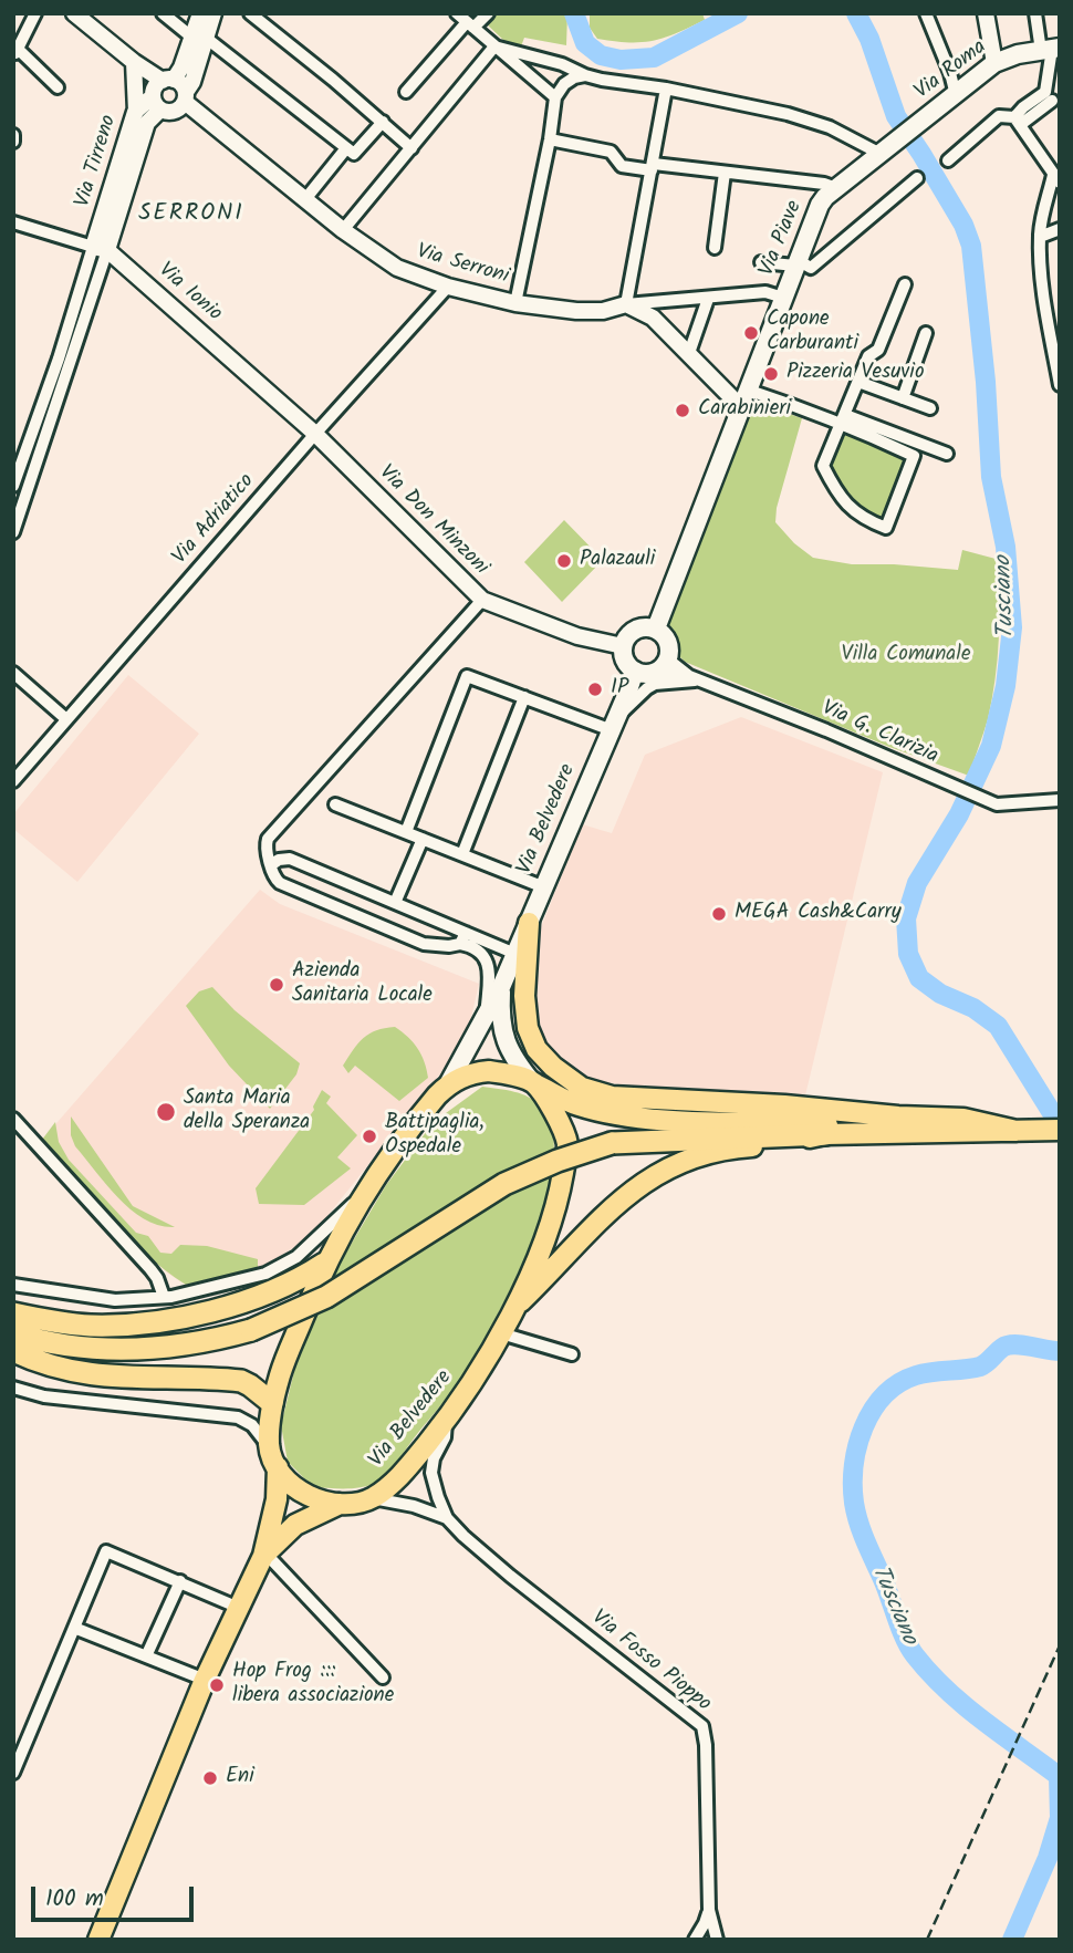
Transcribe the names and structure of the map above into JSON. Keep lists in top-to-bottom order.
{
  "streets": {
    "main road": ["Via Roma", "Via Piave", "Via Belvedere"],
    "street": [
      "Via Tirreno",
      "Via Serroni",
      "Via Ionio",
      "Via Adriatico",
      "Via Don Minzoni",
      "Via G. Clarizia",
      "Via Fosso Pioppo"
    ]
  },
  "crossings": [
    ["Via Roma", "Via Piave"],
    ["Via Tirreno", "Via Serroni"],
    ["Via Tirreno", "Via Ionio"],
    ["Via Piave", "Via Serroni"],
    ["Via Serroni", "Via Adriatico"],
    ["Via Ionio", "Via Adriatico"],
    ["Via Ionio", "Via Don Minzoni"],
    ["Via Adriatico", "Via Don Minzoni"],
    ["Via Don Minzoni", "Via G. Clarizia"],
    ["Via Don Minzoni", "Via Belvedere"],
    ["Via G. Clarizia", "Via Belvedere"]
  ],
  "districts": ["SERRONI"],
  "water": ["Tusciano"],
  "parks": ["Villa Comunale"],
  "places": [
    "Capone Carburanti",
    "Pizzeria Vesuvio",
    "Carabinieri",
    "Palazauli",
    "IP",
    "MEGA Cash&Carry",
    "Azienda Sanitaria Locale",
    "Santa Maria della Speranza",
    "Battipaglia, Ospedale",
    "Hop Frog ::: libera associazione",
    "Eni"
  ],
  "scale_bar": "100 m"
}
